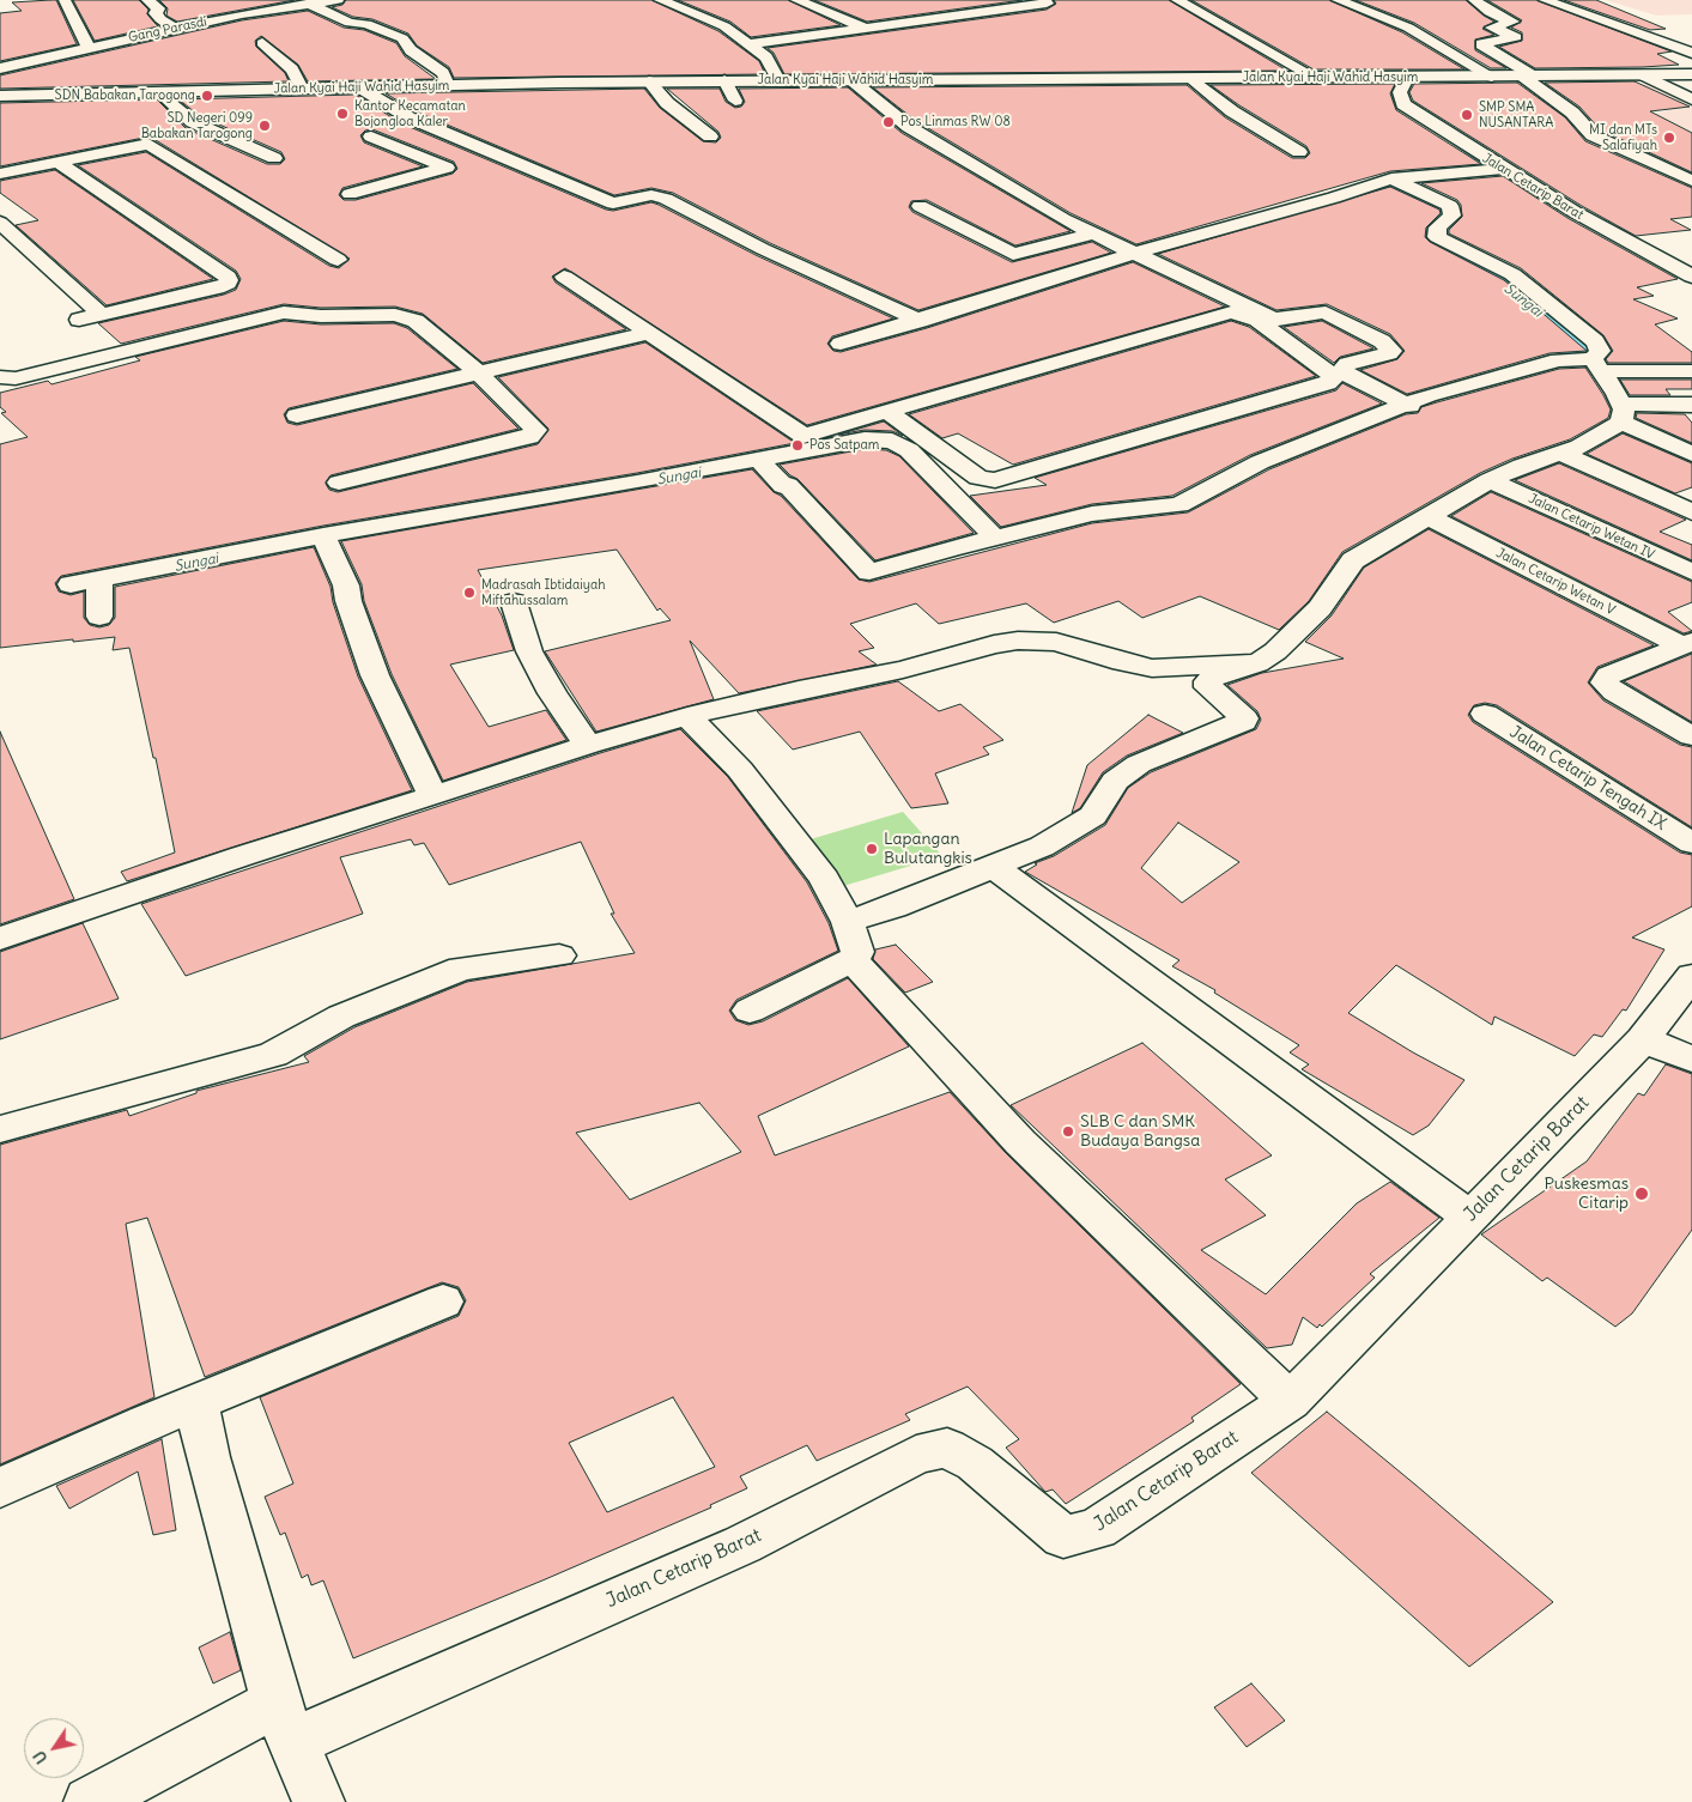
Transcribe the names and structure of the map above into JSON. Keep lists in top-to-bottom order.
{
  "streets": {
    "street": [
      "Gang Parasdi",
      "Jalan Kyai Haji Wahid Hasyim",
      "Jalan Cetarip Barat",
      "Jalan Cetarip Wetan IV",
      "Jalan Cetarip Wetan V",
      "Jalan Cetarip Tengah IX"
    ]
  },
  "crossings": [
    ["Jalan Kyai Haji Wahid Hasyim", "Jalan Cetarip Barat"]
  ],
  "water": ["Sungai"],
  "places": [
    "SDN Babakan Tarogong",
    "Kantor Kecamatan Bojongloa Kaler",
    "SMP SMA NUSANTARA",
    "Pos Linmas RW 08",
    "SD Negeri 099 Babakan Tarogong",
    "MI dan MTs Salafiyah",
    "Pos Satpam",
    "Madrasah Ibtidaiyah Miftahussalam",
    "Lapangan Bulutangkis",
    "SLB C dan SMK Budaya Bangsa",
    "Puskesmas Citarip"
  ],
  "north": "bottom left"
}
